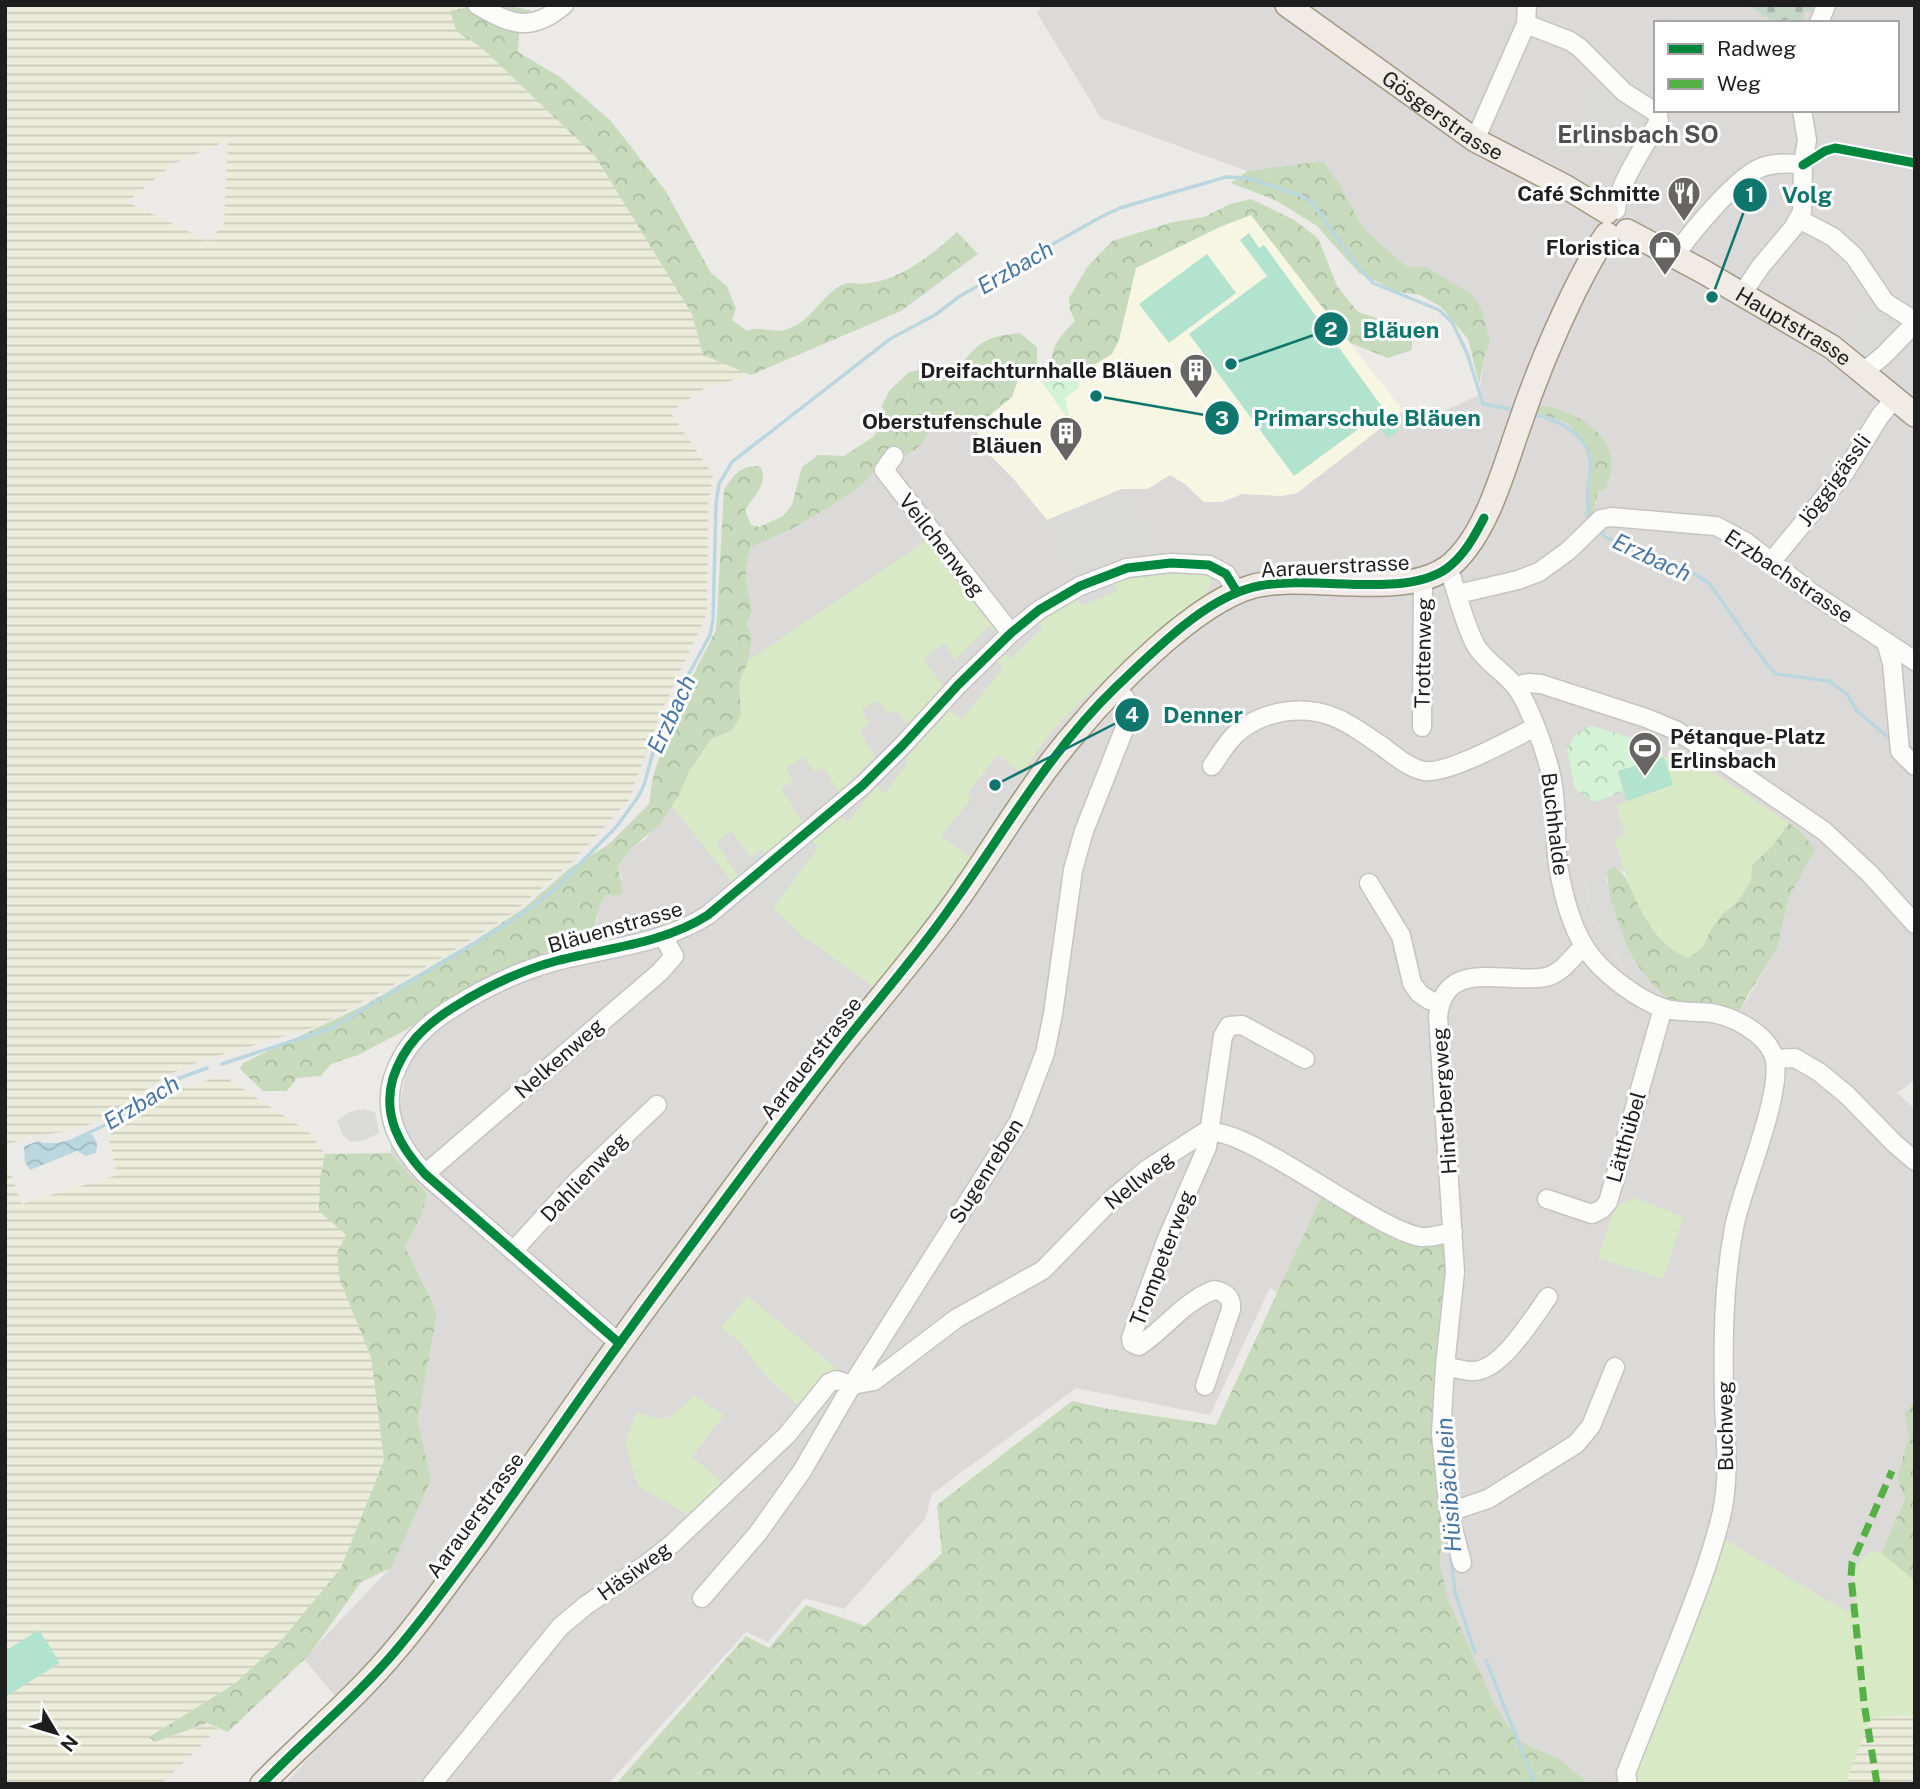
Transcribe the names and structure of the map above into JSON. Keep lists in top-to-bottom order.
{
  "streets": {
    "main road": ["Gösgerstrasse", "Hauptstrasse", "Aarauerstrasse"],
    "street": [
      "Jöggigässli",
      "Veilchenweg",
      "Erzbachstrasse",
      "Trottenweg",
      "Buchhalde",
      "Bläuenstrasse",
      "Nelkenweg",
      "Hinterbergweg",
      "Lätthübel",
      "Sugenreben",
      "Dahlienweg",
      "Nellweg",
      "Trompeterweg",
      "Buchweg",
      "Häsiweg"
    ]
  },
  "crossings": [
    ["Gösgerstrasse", "Hauptstrasse"],
    ["Gösgerstrasse", "Aarauerstrasse"],
    ["Hauptstrasse", "Jöggigässli"],
    ["Hauptstrasse", "Aarauerstrasse"],
    ["Jöggigässli", "Erzbachstrasse"],
    ["Veilchenweg", "Bläuenstrasse"],
    ["Aarauerstrasse", "Trottenweg"],
    ["Aarauerstrasse", "Buchhalde"],
    ["Aarauerstrasse", "Bläuenstrasse"],
    ["Aarauerstrasse", "Sugenreben"],
    ["Erzbachstrasse", "Buchhalde"],
    ["Buchhalde", "Hinterbergweg"],
    ["Buchhalde", "Lätthübel"],
    ["Buchhalde", "Buchweg"],
    ["Bläuenstrasse", "Nelkenweg"],
    ["Bläuenstrasse", "Dahlienweg"],
    ["Sugenreben", "Nellweg"],
    ["Sugenreben", "Häsiweg"],
    ["Nellweg", "Trompeterweg"],
    ["Nellweg", "Häsiweg"]
  ],
  "districts": ["Erlinsbach SO"],
  "water": ["Erzbach", "Hüsibächlein"],
  "places": {
    "restaurant": ["Café Schmitte"],
    "shop": ["Floristica"],
    "other": [
      "Volg",
      "Bläuen",
      "Primarschule Bläuen",
      "Denner"
    ],
    "building": ["Dreifachturnhalle Bläuen", "Oberstufenschule Bläuen"],
    "sports": ["Pétanque-Platz Erlinsbach"]
  },
  "legend": ["Radweg", "Weg"],
  "north": "bottom right"
}
